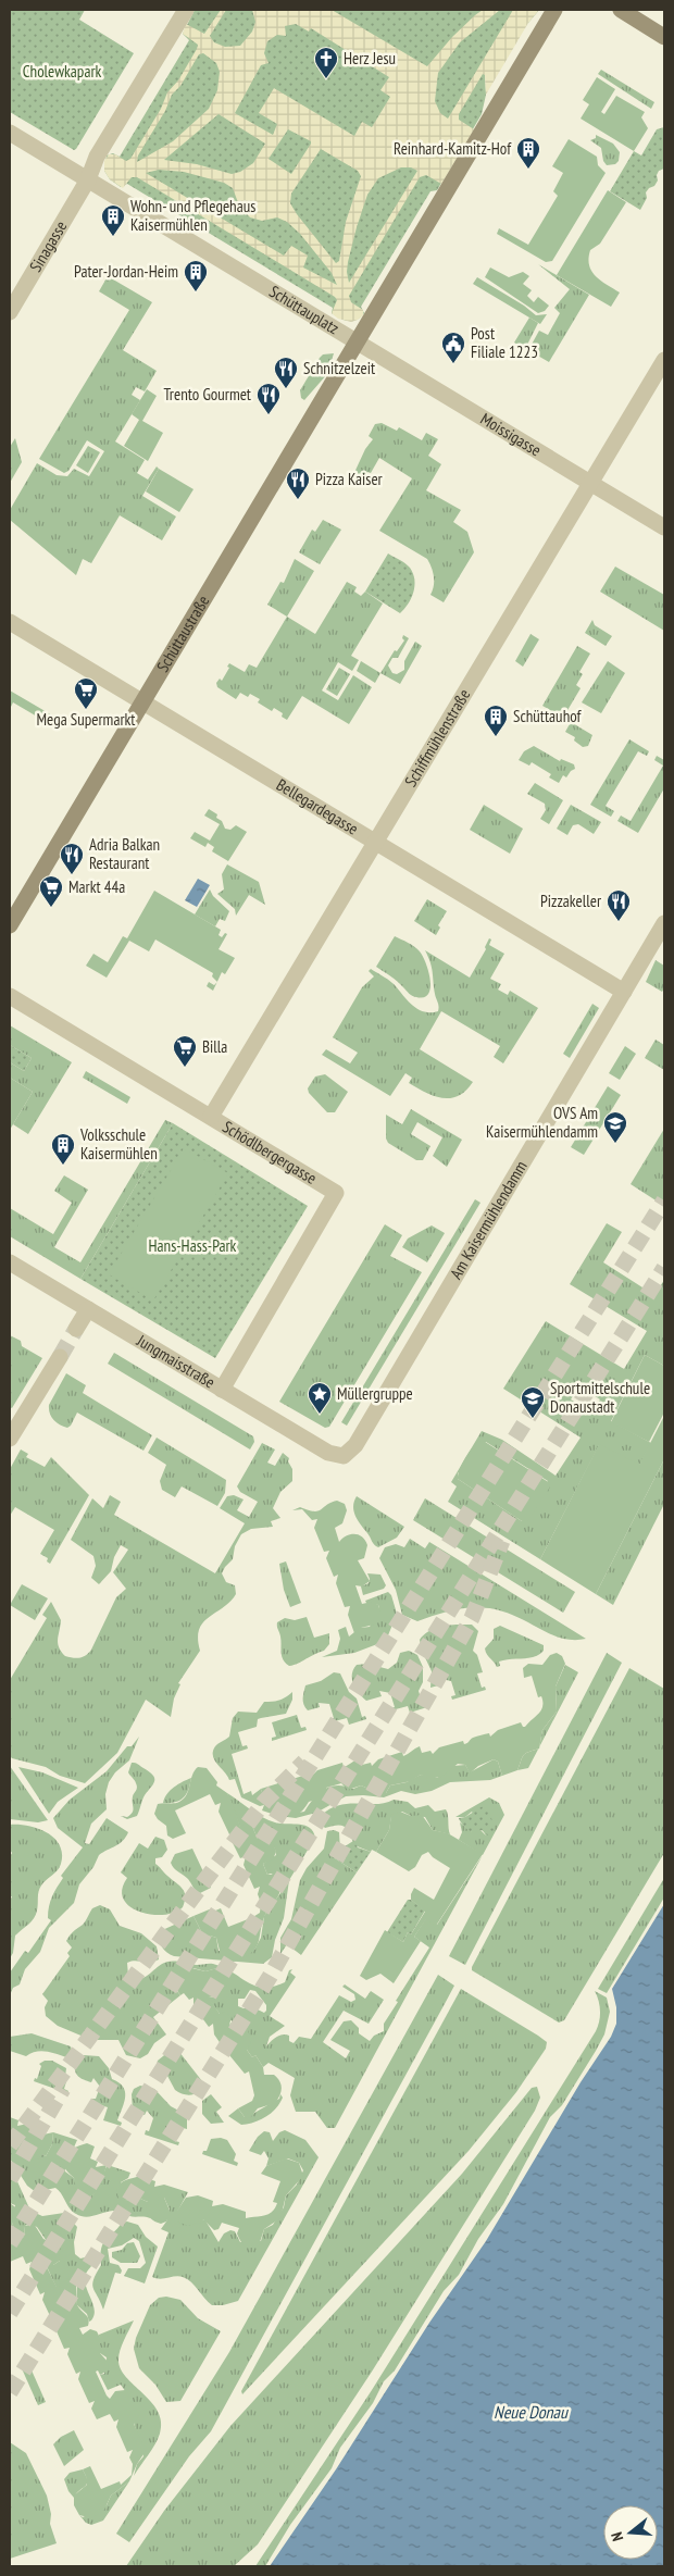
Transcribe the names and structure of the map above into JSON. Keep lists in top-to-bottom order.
{
  "streets": {
    "street": [
      "Sinagasse",
      "Schüttauplatz",
      "Moissigasse",
      "Schüttaustraße",
      "Schiffmühlenstraße",
      "Bellegardegasse",
      "Schödlbergergasse",
      "Am Kaisermühlendamm",
      "Jungmaisstraße"
    ]
  },
  "crossings": [
    ["Sinagasse", "Schüttauplatz"],
    ["Schüttauplatz", "Moissigasse"],
    ["Schüttauplatz", "Schüttaustraße"],
    ["Moissigasse", "Schüttaustraße"],
    ["Moissigasse", "Schiffmühlenstraße"],
    ["Schüttaustraße", "Bellegardegasse"],
    ["Schiffmühlenstraße", "Bellegardegasse"],
    ["Schiffmühlenstraße", "Schödlbergergasse"],
    ["Bellegardegasse", "Am Kaisermühlendamm"],
    ["Schödlbergergasse", "Jungmaisstraße"],
    ["Am Kaisermühlendamm", "Jungmaisstraße"]
  ],
  "water": ["Neue Donau"],
  "parks": ["Cholewkapark", "Hans-Hass-Park"],
  "places": {
    "church": ["Herz Jesu"],
    "building": [
      "Reinhard-Kamitz-Hof",
      "Wohn- und Pflegehaus Kaisermühlen",
      "Pater-Jordan-Heim",
      "Schüttauhof",
      "Volksschule Kaisermühlen"
    ],
    "public building": ["Post Filiale 1223"],
    "restaurant": [
      "Schnitzelzeit",
      "Trento Gourmet",
      "Pizza Kaiser",
      "Adria Balkan Restaurant",
      "Pizzakeller"
    ],
    "supermarket": ["Mega Supermarkt", "Markt 44a", "Billa"],
    "school or university": ["OVS Am Kaisermühlendamm", "Sportmittelschule Donaustadt"],
    "place": ["Müllergruppe"]
  },
  "north": "left"
}
